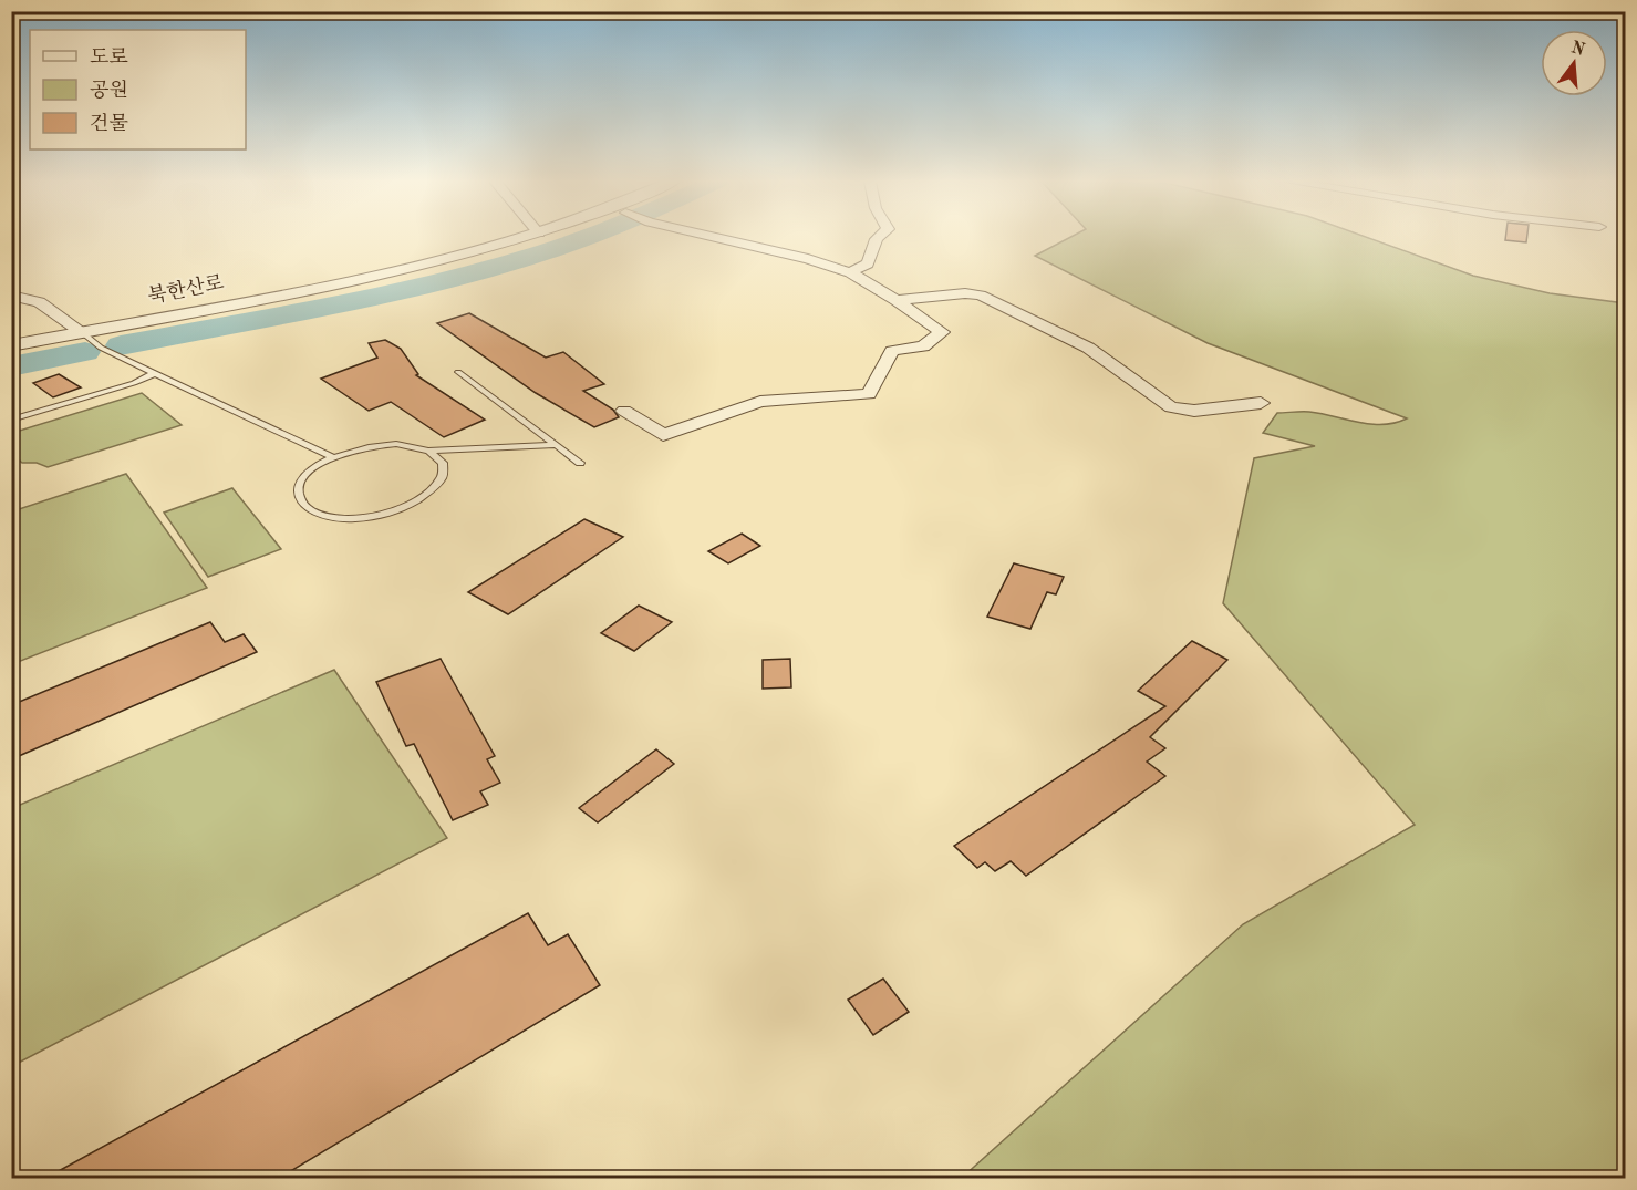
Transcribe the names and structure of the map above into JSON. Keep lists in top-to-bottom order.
{
  "streets": {
    "street": ["북한산로"]
  },
  "legend": ["도로", "공원", "건물"],
  "north": "top"
}
